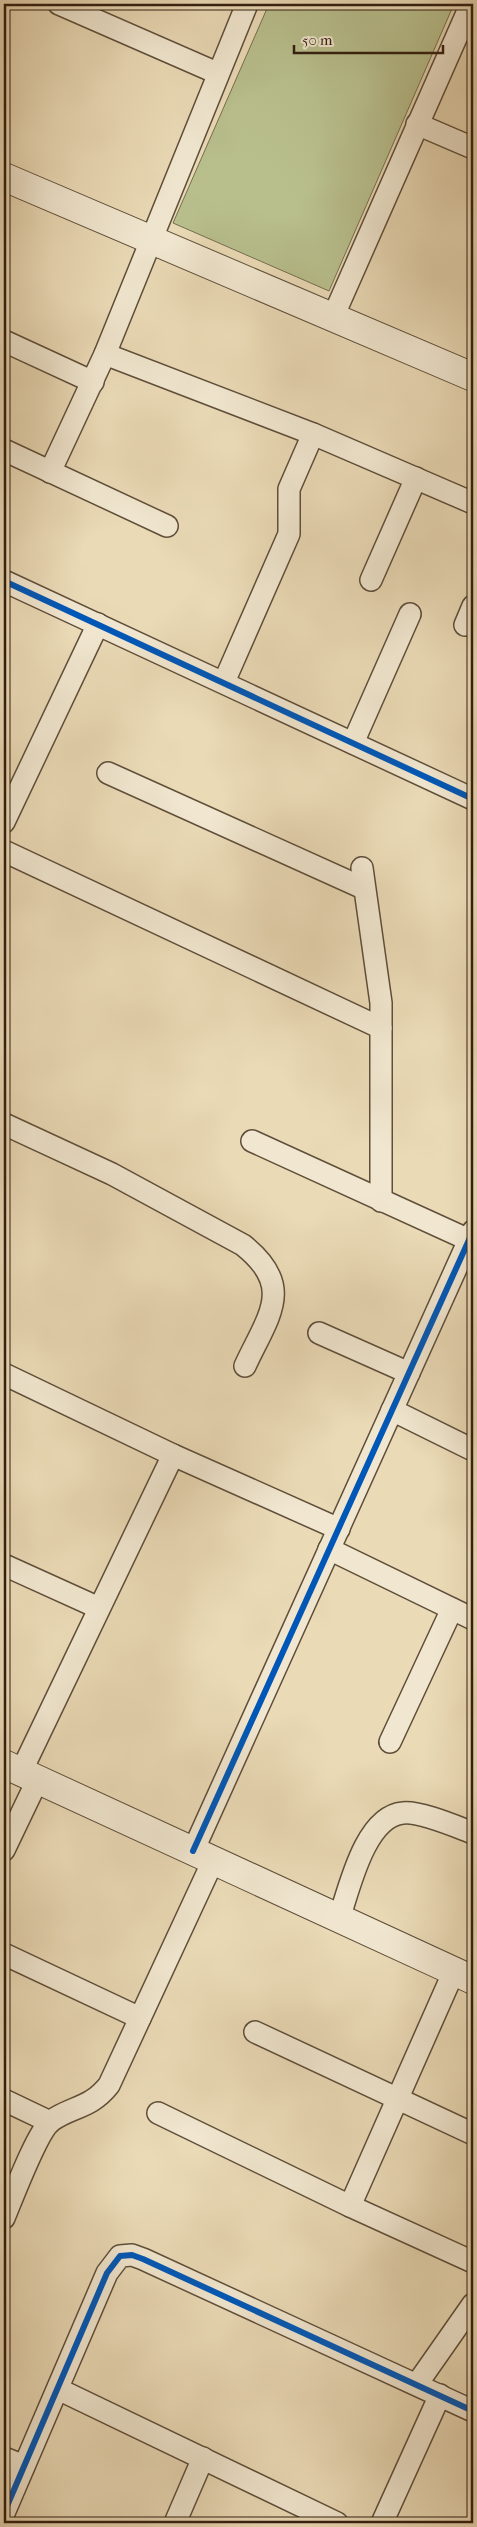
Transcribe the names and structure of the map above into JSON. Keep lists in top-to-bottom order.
{
  "scale_bar": "50 m"
}
